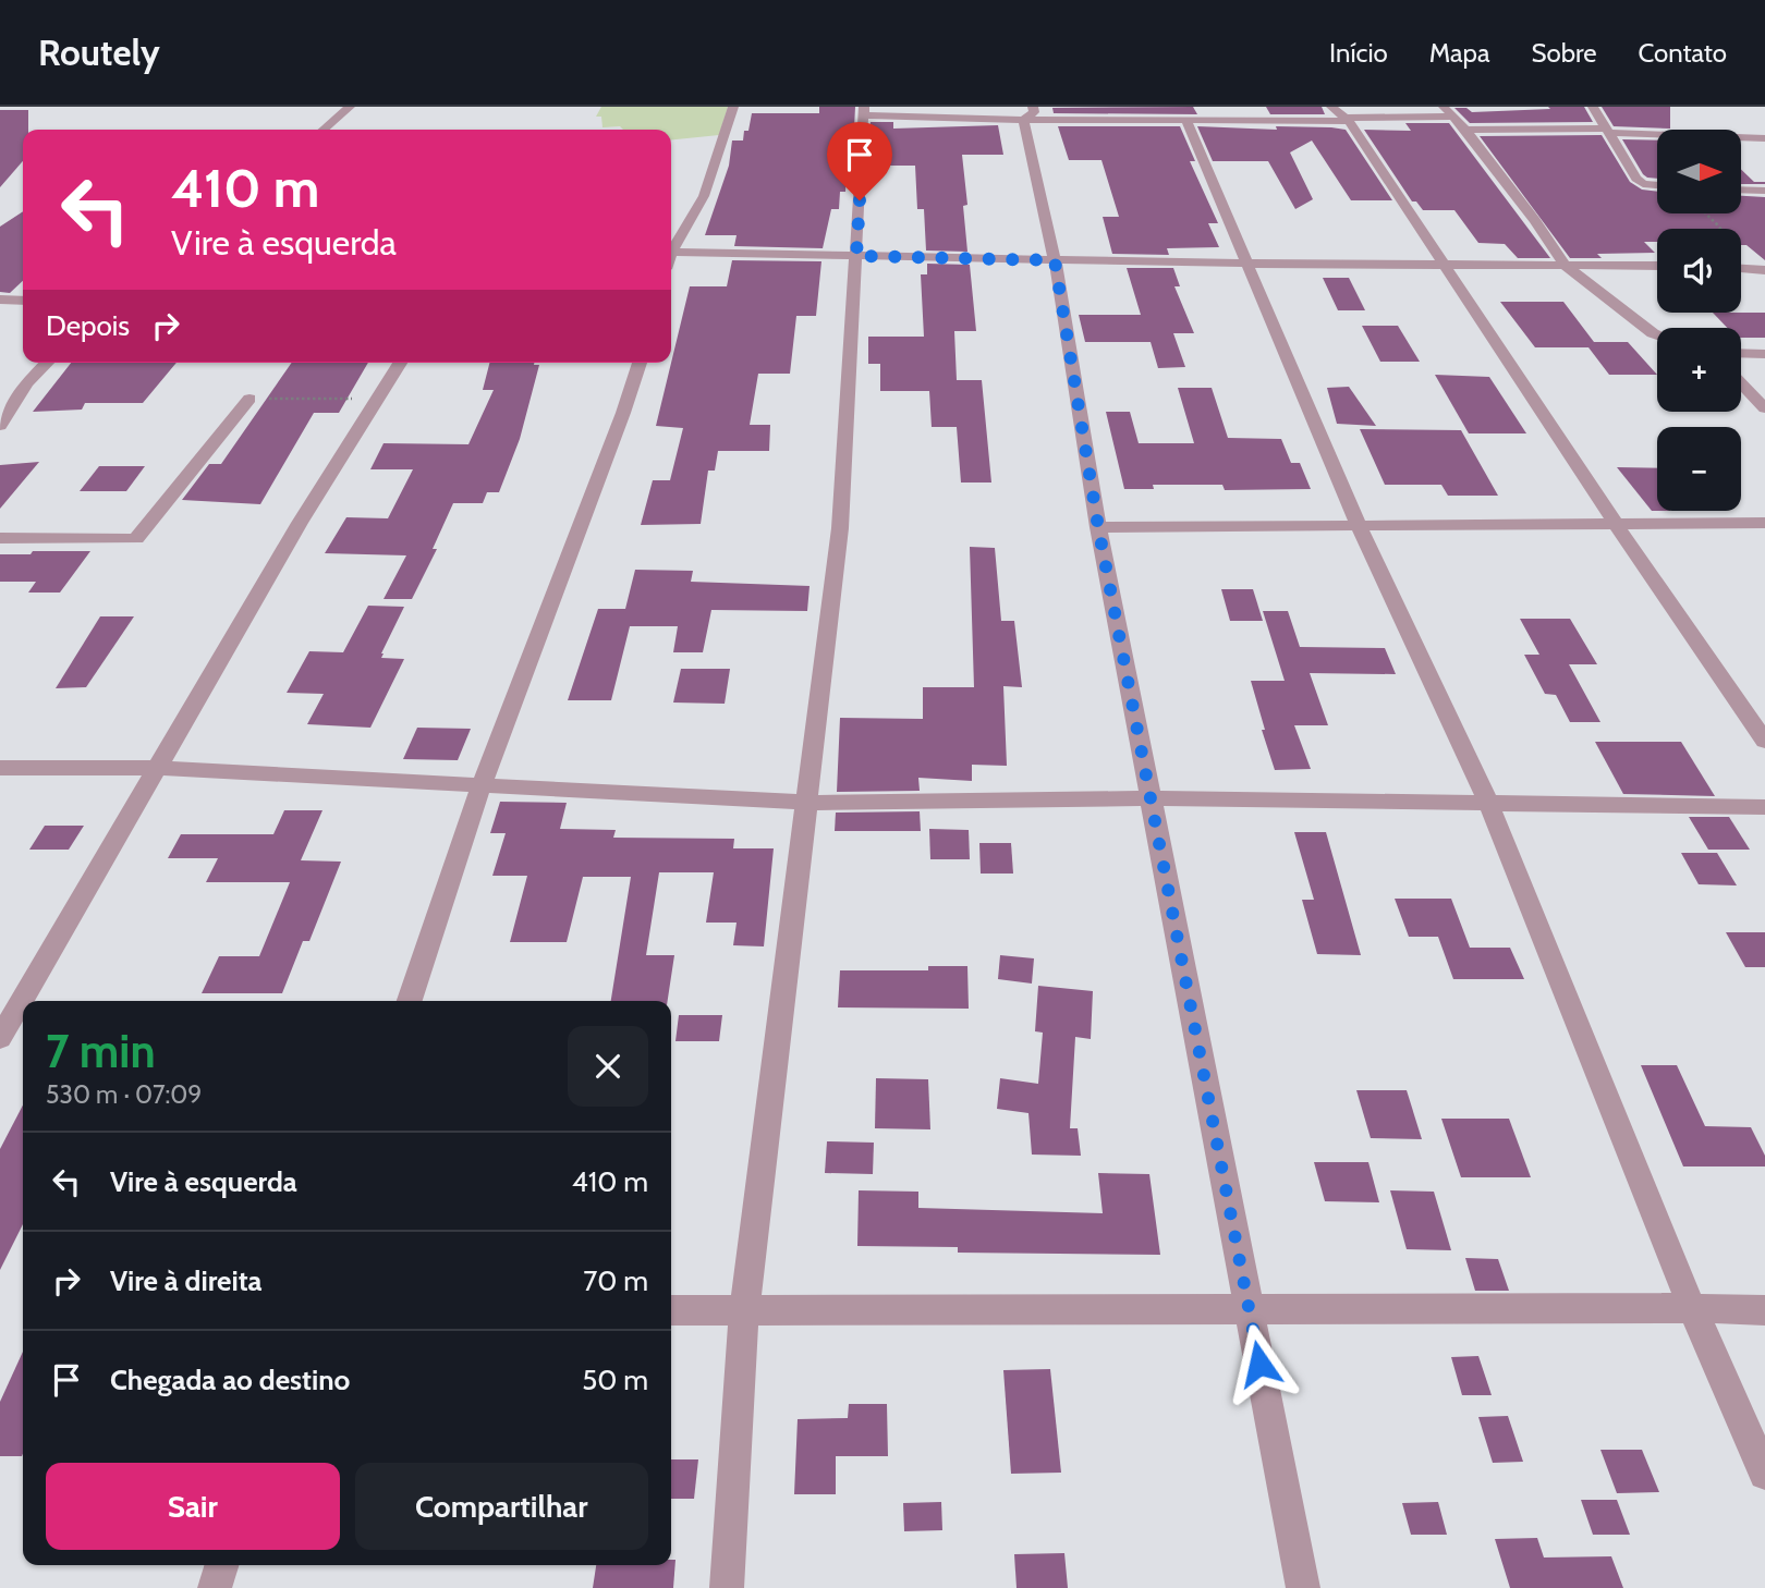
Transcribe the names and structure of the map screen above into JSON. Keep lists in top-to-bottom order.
{
  "north": "right",
  "page": {
    "header": "Routely",
    "nav": [
      "Início",
      "Mapa",
      "Sobre",
      "Contato"
    ],
    "map_buttons": ["+", "−"],
    "turn": ["410 m", "Vire à esquerda"],
    "then": "Depois",
    "heading": ["7 min", "530 m · 07:09"],
    "list": [
      {
        "name": "Vire à esquerda",
        "value": "410 m"
      },
      {
        "name": "Vire à direita",
        "value": "70 m"
      },
      {
        "name": "Chegada ao destino",
        "value": "50 m"
      }
    ],
    "buttons": ["Sair", "Compartilhar"]
  }
}
